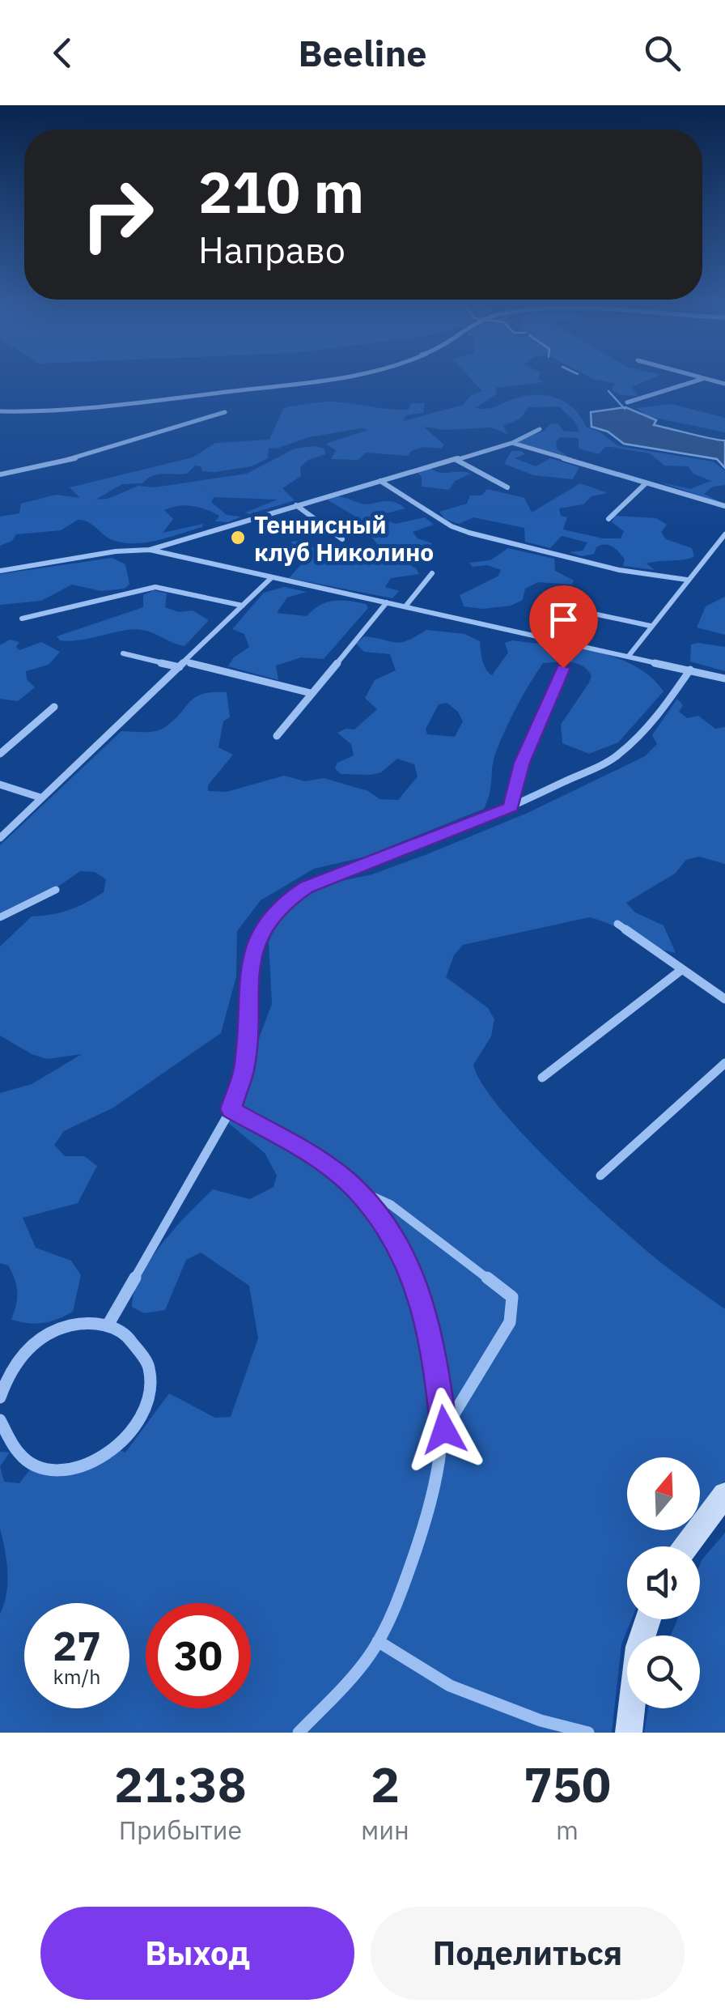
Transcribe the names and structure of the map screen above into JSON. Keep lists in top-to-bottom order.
{
  "places": ["Теннисный клуб Николино"],
  "north": "top",
  "page": {
    "header": "Beeline",
    "turn": ["210 m", "Направо"],
    "speed": "27 km/h",
    "limit": "30",
    "eta": [
      "21:38",
      "Прибытие",
      "2",
      "мин",
      "750",
      "m"
    ],
    "buttons": ["Выход", "Поделиться"]
  }
}
